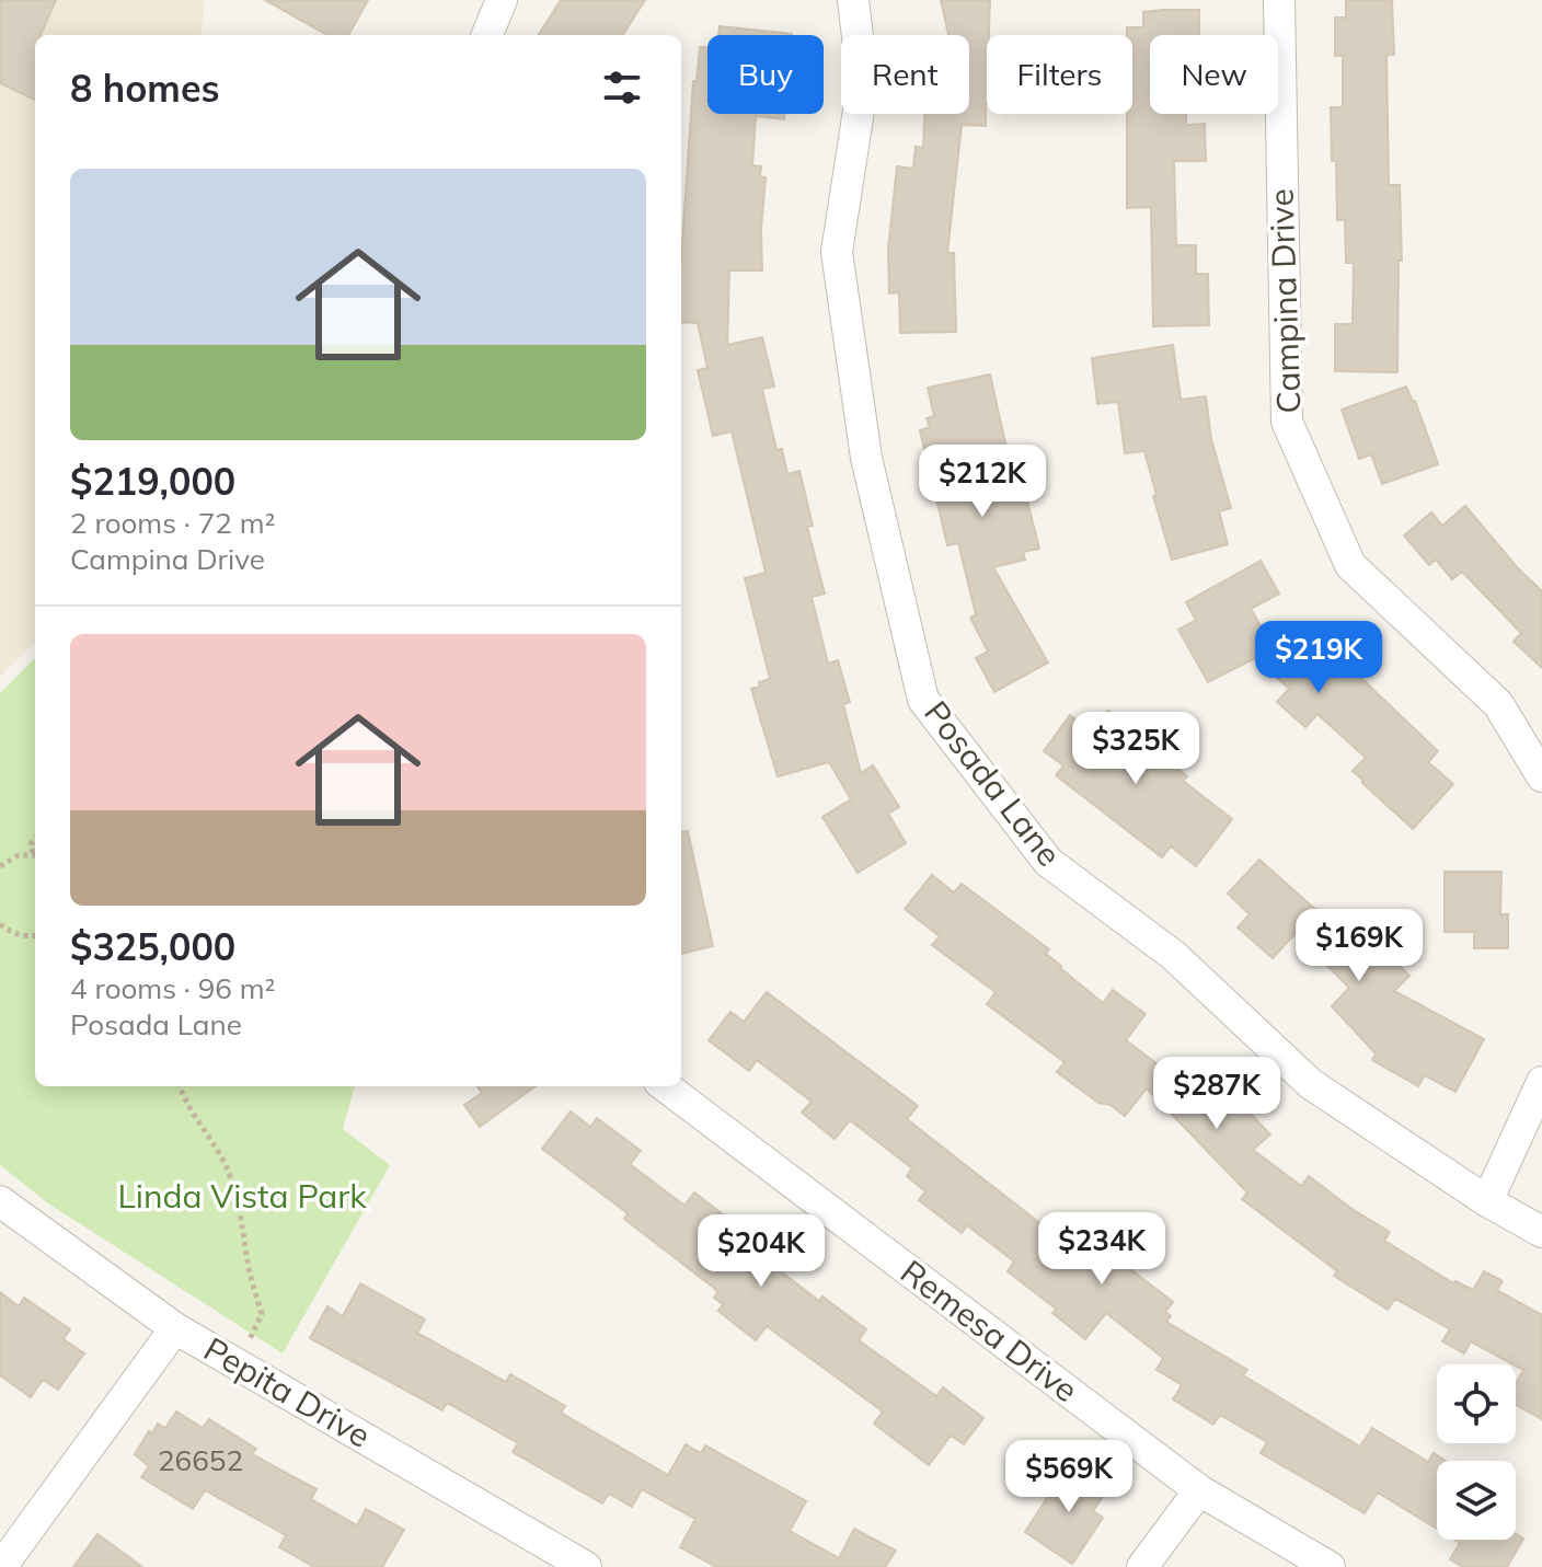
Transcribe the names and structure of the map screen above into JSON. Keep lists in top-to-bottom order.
{
  "streets": {
    "street": [
      "Campina Drive",
      "Posada Lane",
      "Remesa Drive",
      "Pepita Drive"
    ]
  },
  "parks": ["Linda Vista Park"],
  "house_numbers": ["26652"],
  "page": {
    "chip": [
      "Buy",
      "Rent",
      "Filters",
      "New"
    ],
    "heading": "8 homes",
    "list": [
      {
        "name": "$219,000",
        "note": "2 rooms · 72 m² · Campina Drive"
      },
      {
        "name": "$325,000",
        "note": "4 rooms · 96 m² · Posada Lane"
      }
    ],
    "price": [
      "$212K",
      "$219K",
      "$325K",
      "$169K",
      "$287K",
      "$234K",
      "$204K",
      "$569K"
    ]
  }
}
